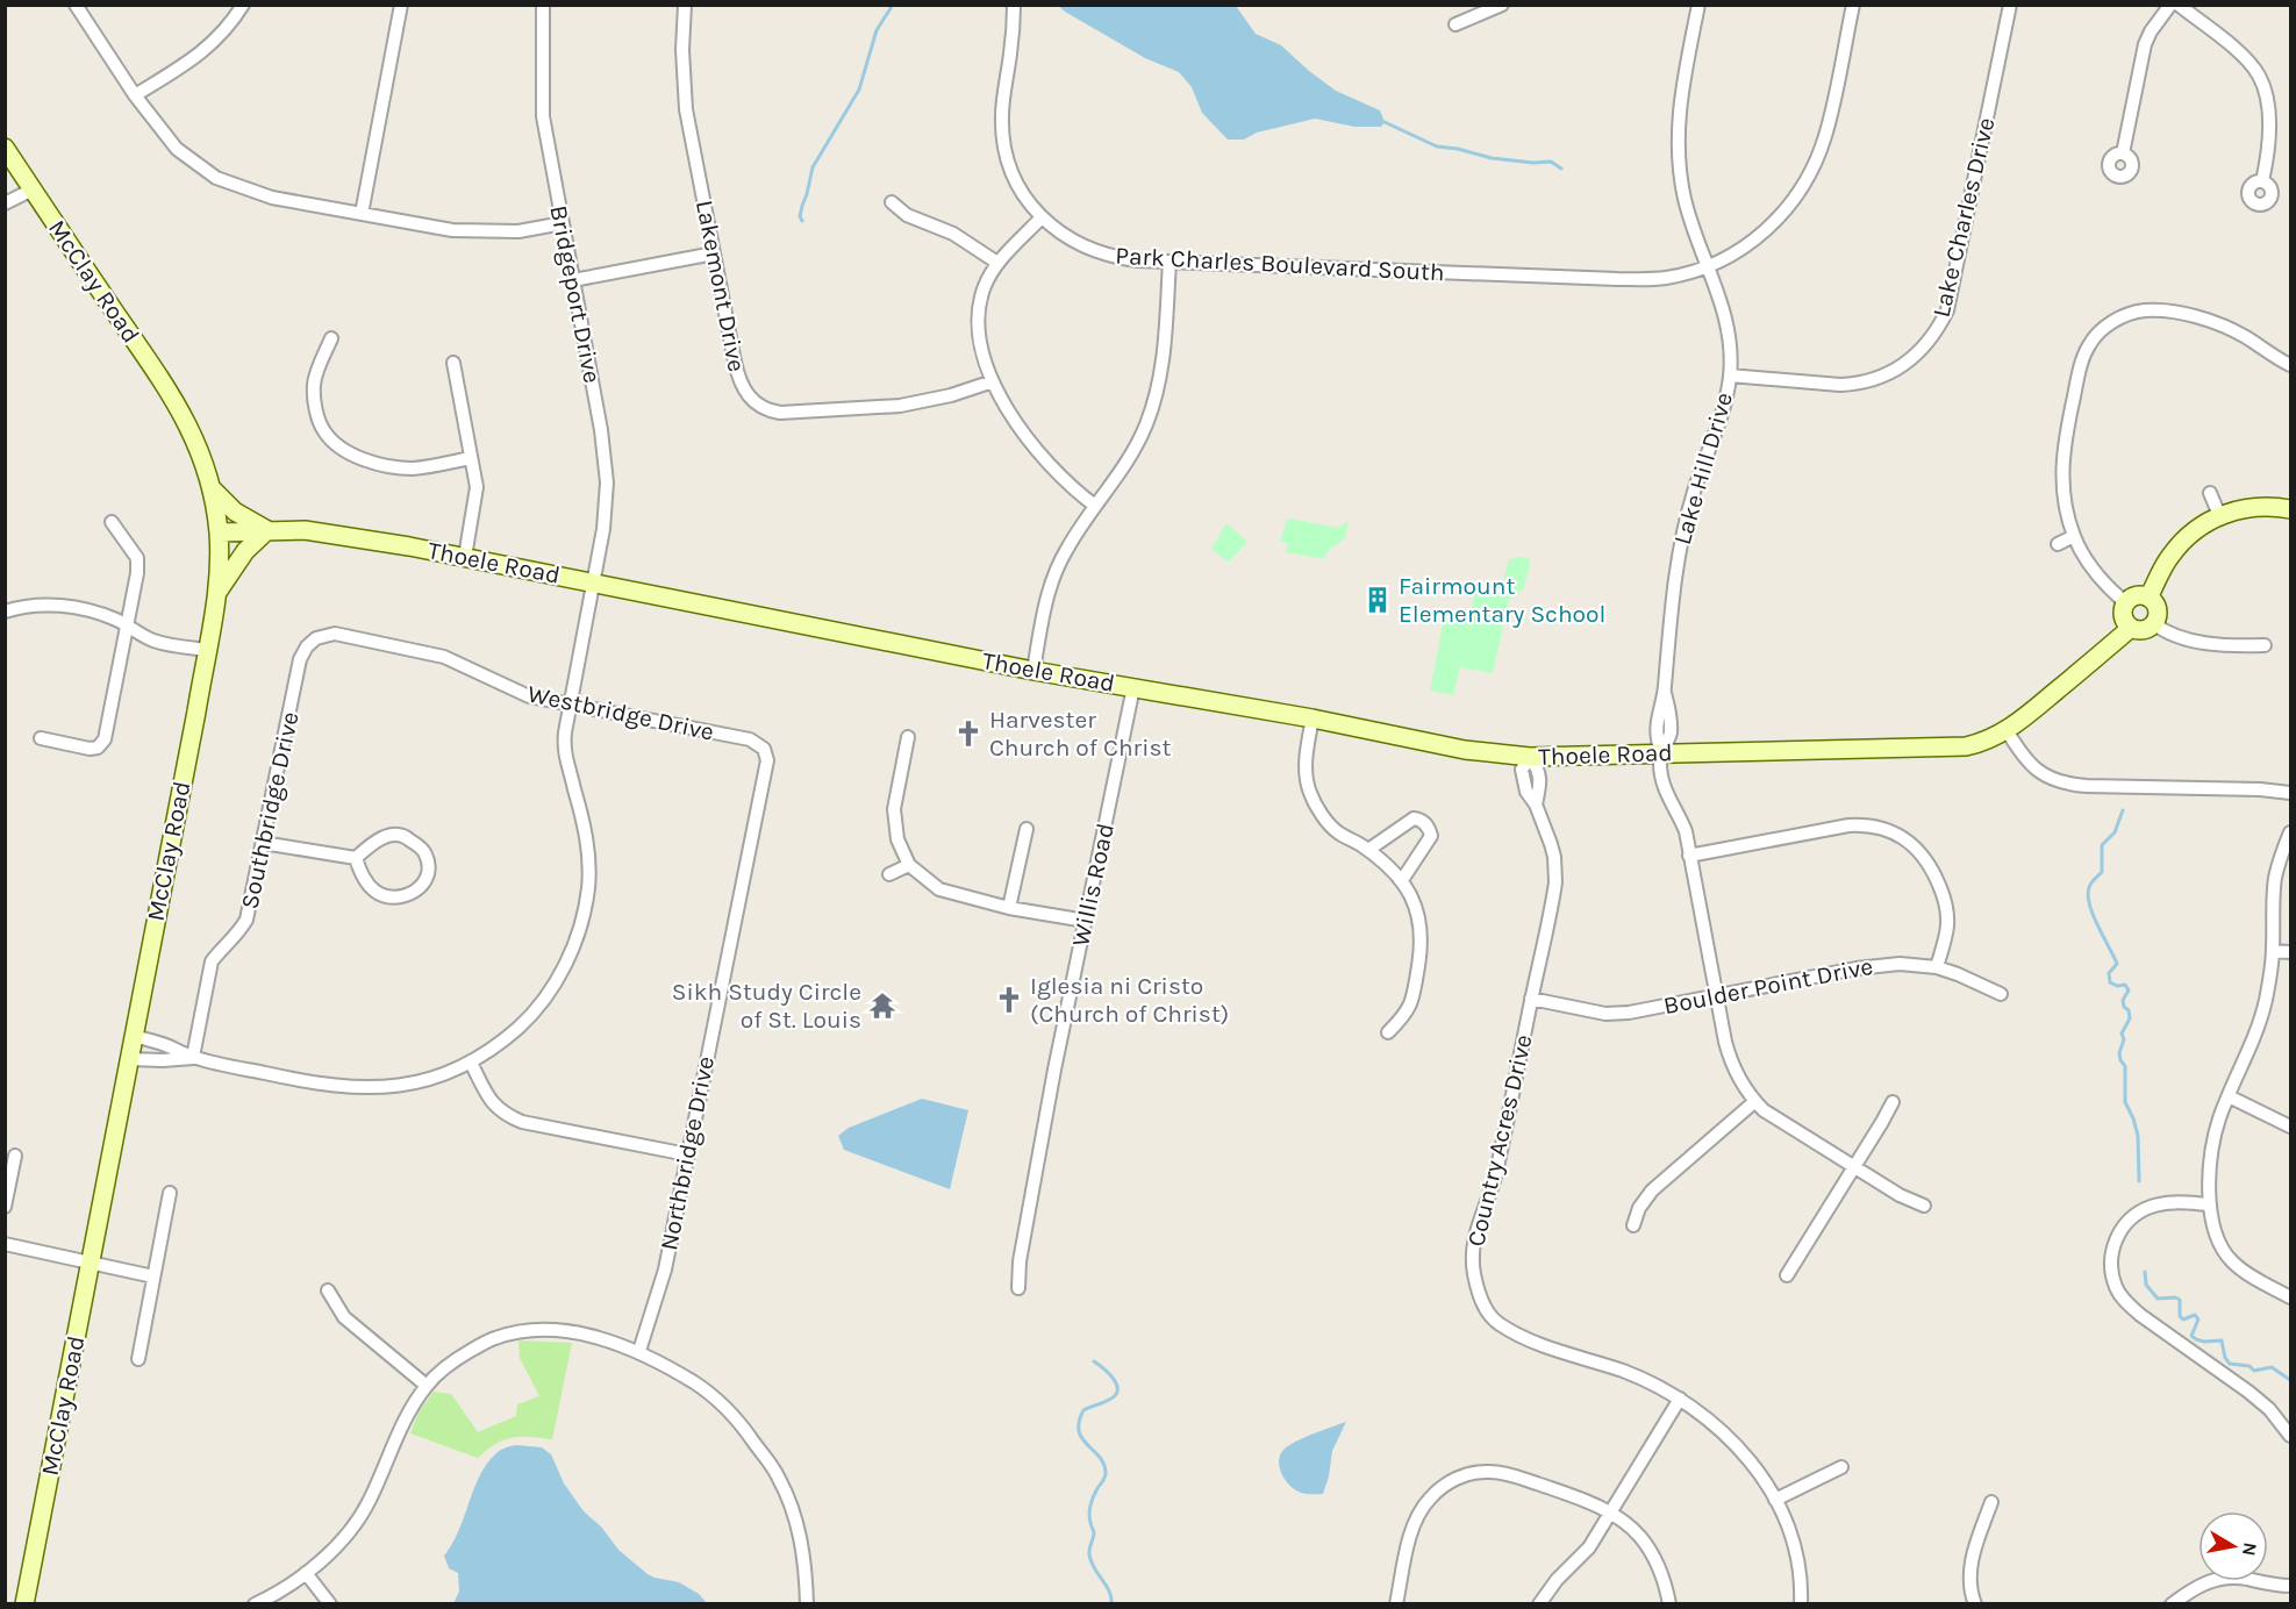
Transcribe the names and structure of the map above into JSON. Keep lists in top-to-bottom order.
{
  "streets": {
    "main road": ["McClay Road", "Thoele Road"],
    "street": [
      "Lake Charles Drive",
      "Park Charles Boulevard South",
      "Lakemont Drive",
      "Bridgeport Drive",
      "Lake Hill Drive",
      "Westbridge Drive",
      "Southbridge Drive",
      "Willis Road",
      "Boulder Point Drive",
      "Country Acres Drive",
      "Northbridge Drive"
    ]
  },
  "crossings": [
    ["Lake Charles Drive", "Lake Hill Drive"],
    ["Park Charles Boulevard South", "Lake Hill Drive"],
    ["McClay Road", "Thoele Road"],
    ["Bridgeport Drive", "Thoele Road"],
    ["Bridgeport Drive", "Westbridge Drive"],
    ["Bridgeport Drive", "Southbridge Drive"],
    ["Lake Hill Drive", "Thoele Road"],
    ["Lake Hill Drive", "Boulder Point Drive"],
    ["Thoele Road", "Willis Road"],
    ["Thoele Road", "Country Acres Drive"],
    ["Westbridge Drive", "Southbridge Drive"],
    ["Westbridge Drive", "Northbridge Drive"],
    ["Boulder Point Drive", "Country Acres Drive"]
  ],
  "places": {
    "building": ["Fairmount Elementary School"],
    "church": ["Harvester Church of Christ", "Iglesia ni Cristo (Church of Christ)"],
    "temple": ["Sikh Study Circle of St. Louis"]
  },
  "north": "right"
}
